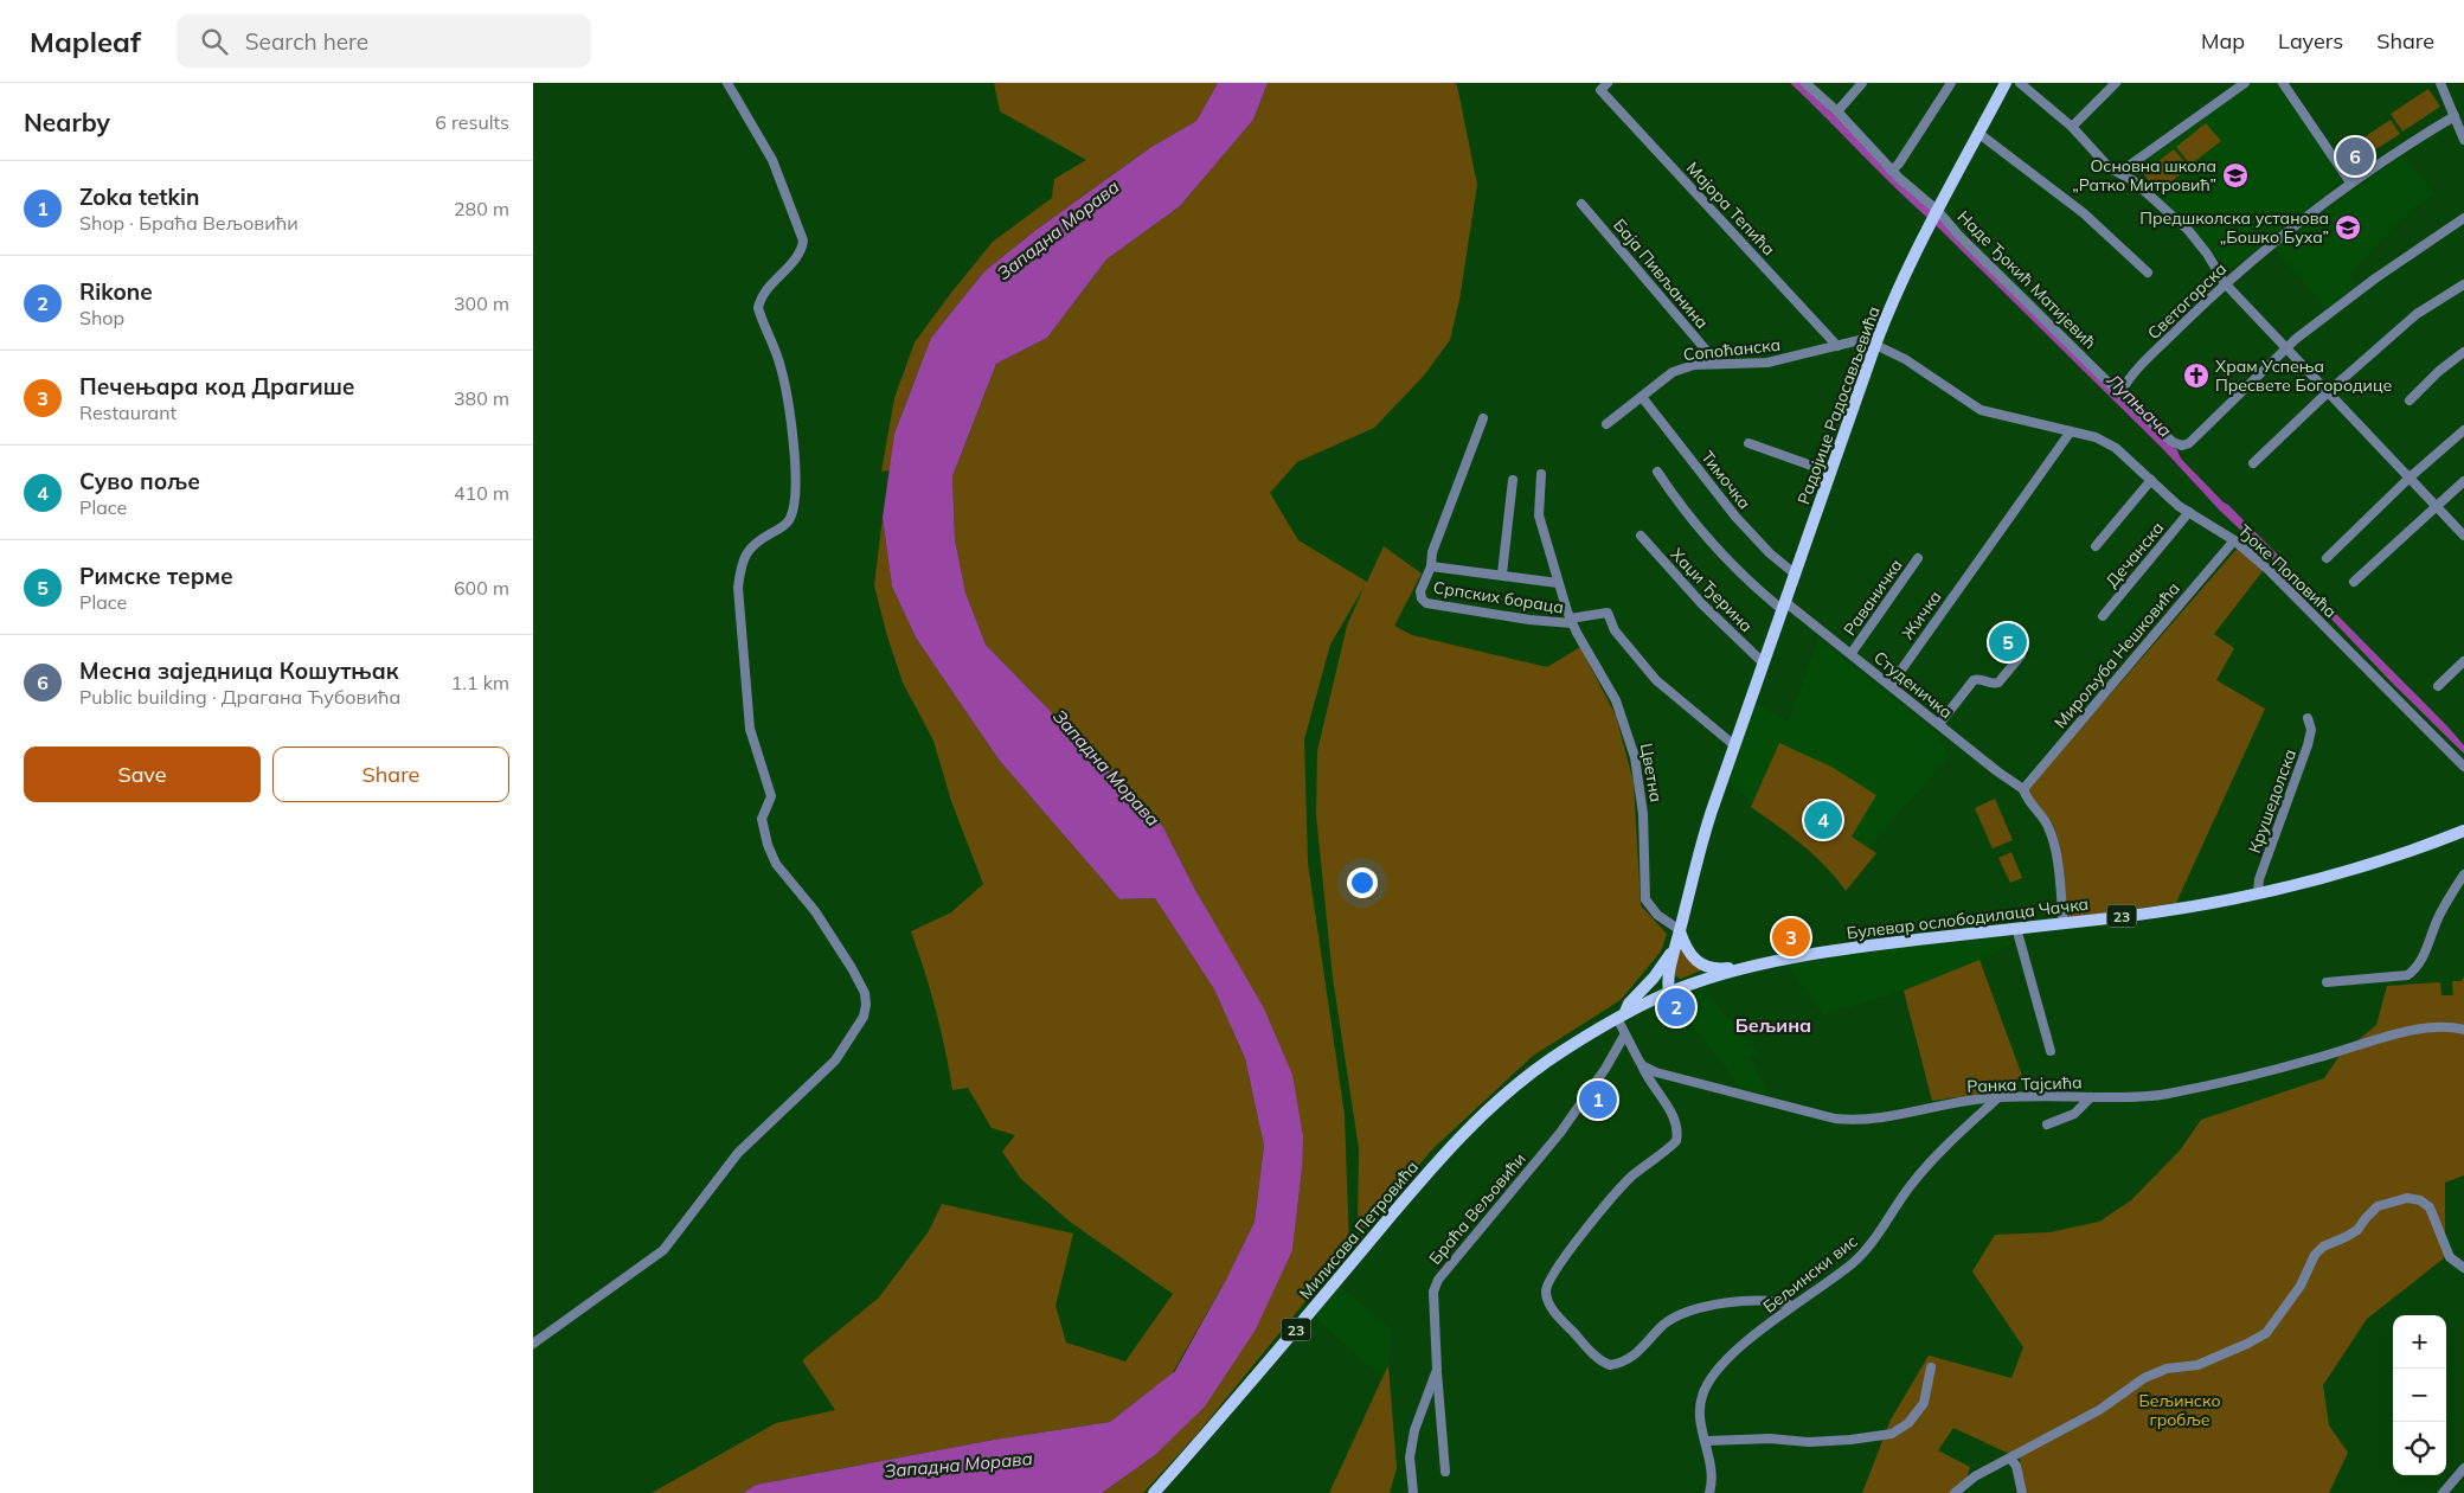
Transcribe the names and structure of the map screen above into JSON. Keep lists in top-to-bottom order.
{
  "streets": {
    "main road": [
      "Радојице Радосављевића",
      "23",
      "Булевар ослободилаца Чачка",
      "Милисава Петровића"
    ],
    "street": [
      "Мајора Тепића",
      "Баја Пивљанина",
      "Наде Ђокић Матијевић",
      "Светогорска",
      "Сопоћанска",
      "Тимочка",
      "Дечанска",
      "Ђоке Поповића",
      "Хаџи Ђерина",
      "Српских бораца",
      "Раваничка",
      "Жичка",
      "Мирољуба Нешковића",
      "Студеничка",
      "Цветна",
      "Крушедолска",
      "Ранка Тајсића",
      "Браћа Вељовићи",
      "Бељински вис"
    ]
  },
  "crossings": [
    ["Мајора Тепића", "Сопоћанска"],
    ["Баја Пивљанина", "Сопоћанска"],
    ["Наде Ђокић Матијевић", "Светогорска"],
    ["Наде Ђокић Матијевић", "Радојице Радосављевића"],
    ["Сопоћанска", "Радојице Радосављевића"],
    ["Сопоћанска", "Тимочка"],
    ["Сопоћанска", "Ђоке Поповића"],
    ["Радојице Радосављевића", "Тимочка"],
    ["Радојице Радосављевића", "Ђоке Поповића"],
    ["Радојице Радосављевића", "Хаџи Ђерина"],
    ["Радојице Радосављевића", "Српских бораца"],
    ["Радојице Радосављевића", "Студеничка"],
    ["Радојице Радосављевића", "Цветна"],
    ["Дечанска", "Ђоке Поповића"],
    ["Ђоке Поповића", "Жичка"],
    ["Ђоке Поповића", "Мирољуба Нешковића"],
    ["Српских бораца", "Цветна"],
    ["Раваничка", "Студеничка"],
    ["Жичка", "Студеничка"],
    ["Мирољуба Нешковића", "Студеничка"],
    ["Крушедолска", "Булевар ослободилаца Чачка"],
    ["Булевар ослободилаца Чачка", "Милисава Петровића"],
    ["Ранка Тајсића", "Бељински вис"]
  ],
  "districts": ["Бељина"],
  "water": ["Западна Морава", "Лупњача"],
  "parks": ["Бељинско гробље"],
  "places": {
    "school or university": ["Основна школа „Ратко Митровић”", "Предшколска установа „Бошко Буха”"],
    "church": ["Храм Успења Пресвете Богородице"]
  },
  "page": {
    "header": "Mapleaf",
    "search": "Search here",
    "nav": ["Map", "Layers", "Share"],
    "heading": ["Nearby", "6 results"],
    "pins": [
      "6",
      "5",
      "4",
      "3",
      "2",
      "1"
    ],
    "list": [
      {
        "mark": "1",
        "name": "Zoka tetkin",
        "note": "Shop · Браћа Вељовићи",
        "value": "280 m"
      },
      {
        "mark": "2",
        "name": "Rikone",
        "note": "Shop",
        "value": "300 m"
      },
      {
        "mark": "3",
        "name": "Печењара код Драгише",
        "note": "Restaurant",
        "value": "380 m"
      },
      {
        "mark": "4",
        "name": "Суво поље",
        "note": "Place",
        "value": "410 m"
      },
      {
        "mark": "5",
        "name": "Римске терме",
        "note": "Place",
        "value": "600 m"
      },
      {
        "mark": "6",
        "name": "Месна заједница Кошутњак",
        "note": "Public building · Драгана Ћубовића",
        "value": "1.1 km"
      }
    ],
    "buttons": ["Save", "Share"],
    "map_buttons": ["+", "−"]
  }
}
